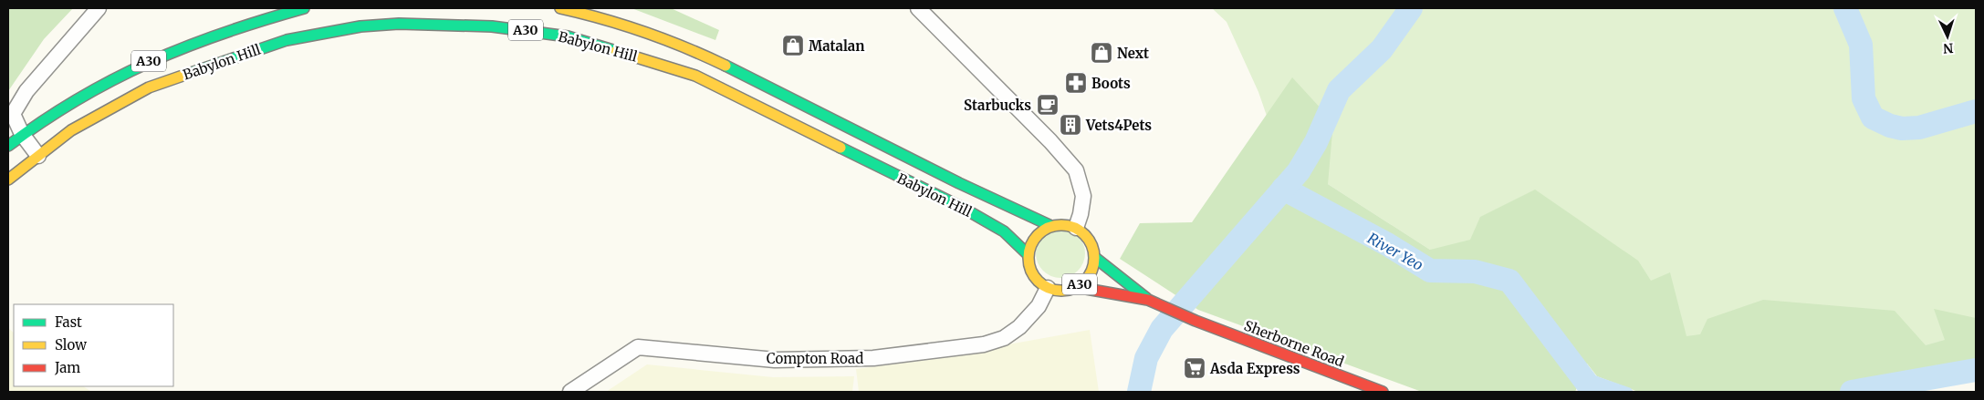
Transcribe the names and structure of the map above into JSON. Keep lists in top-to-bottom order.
{
  "streets": {
    "main road": ["A30", "Babylon Hill", "Sherborne Road"],
    "street": ["Compton Road"]
  },
  "crossings": [
    ["A30", "Babylon Hill"],
    ["A30", "Sherborne Road"],
    ["A30", "Compton Road"],
    ["Babylon Hill", "Compton Road"]
  ],
  "water": ["River Yeo"],
  "places": {
    "shop": ["Matalan", "Next"],
    "pharmacy": ["Boots"],
    "cafe": ["Starbucks"],
    "building": ["Vets4Pets"],
    "supermarket": ["Asda Express"]
  },
  "legend": ["Fast", "Slow", "Jam"],
  "north": "bottom"
}
